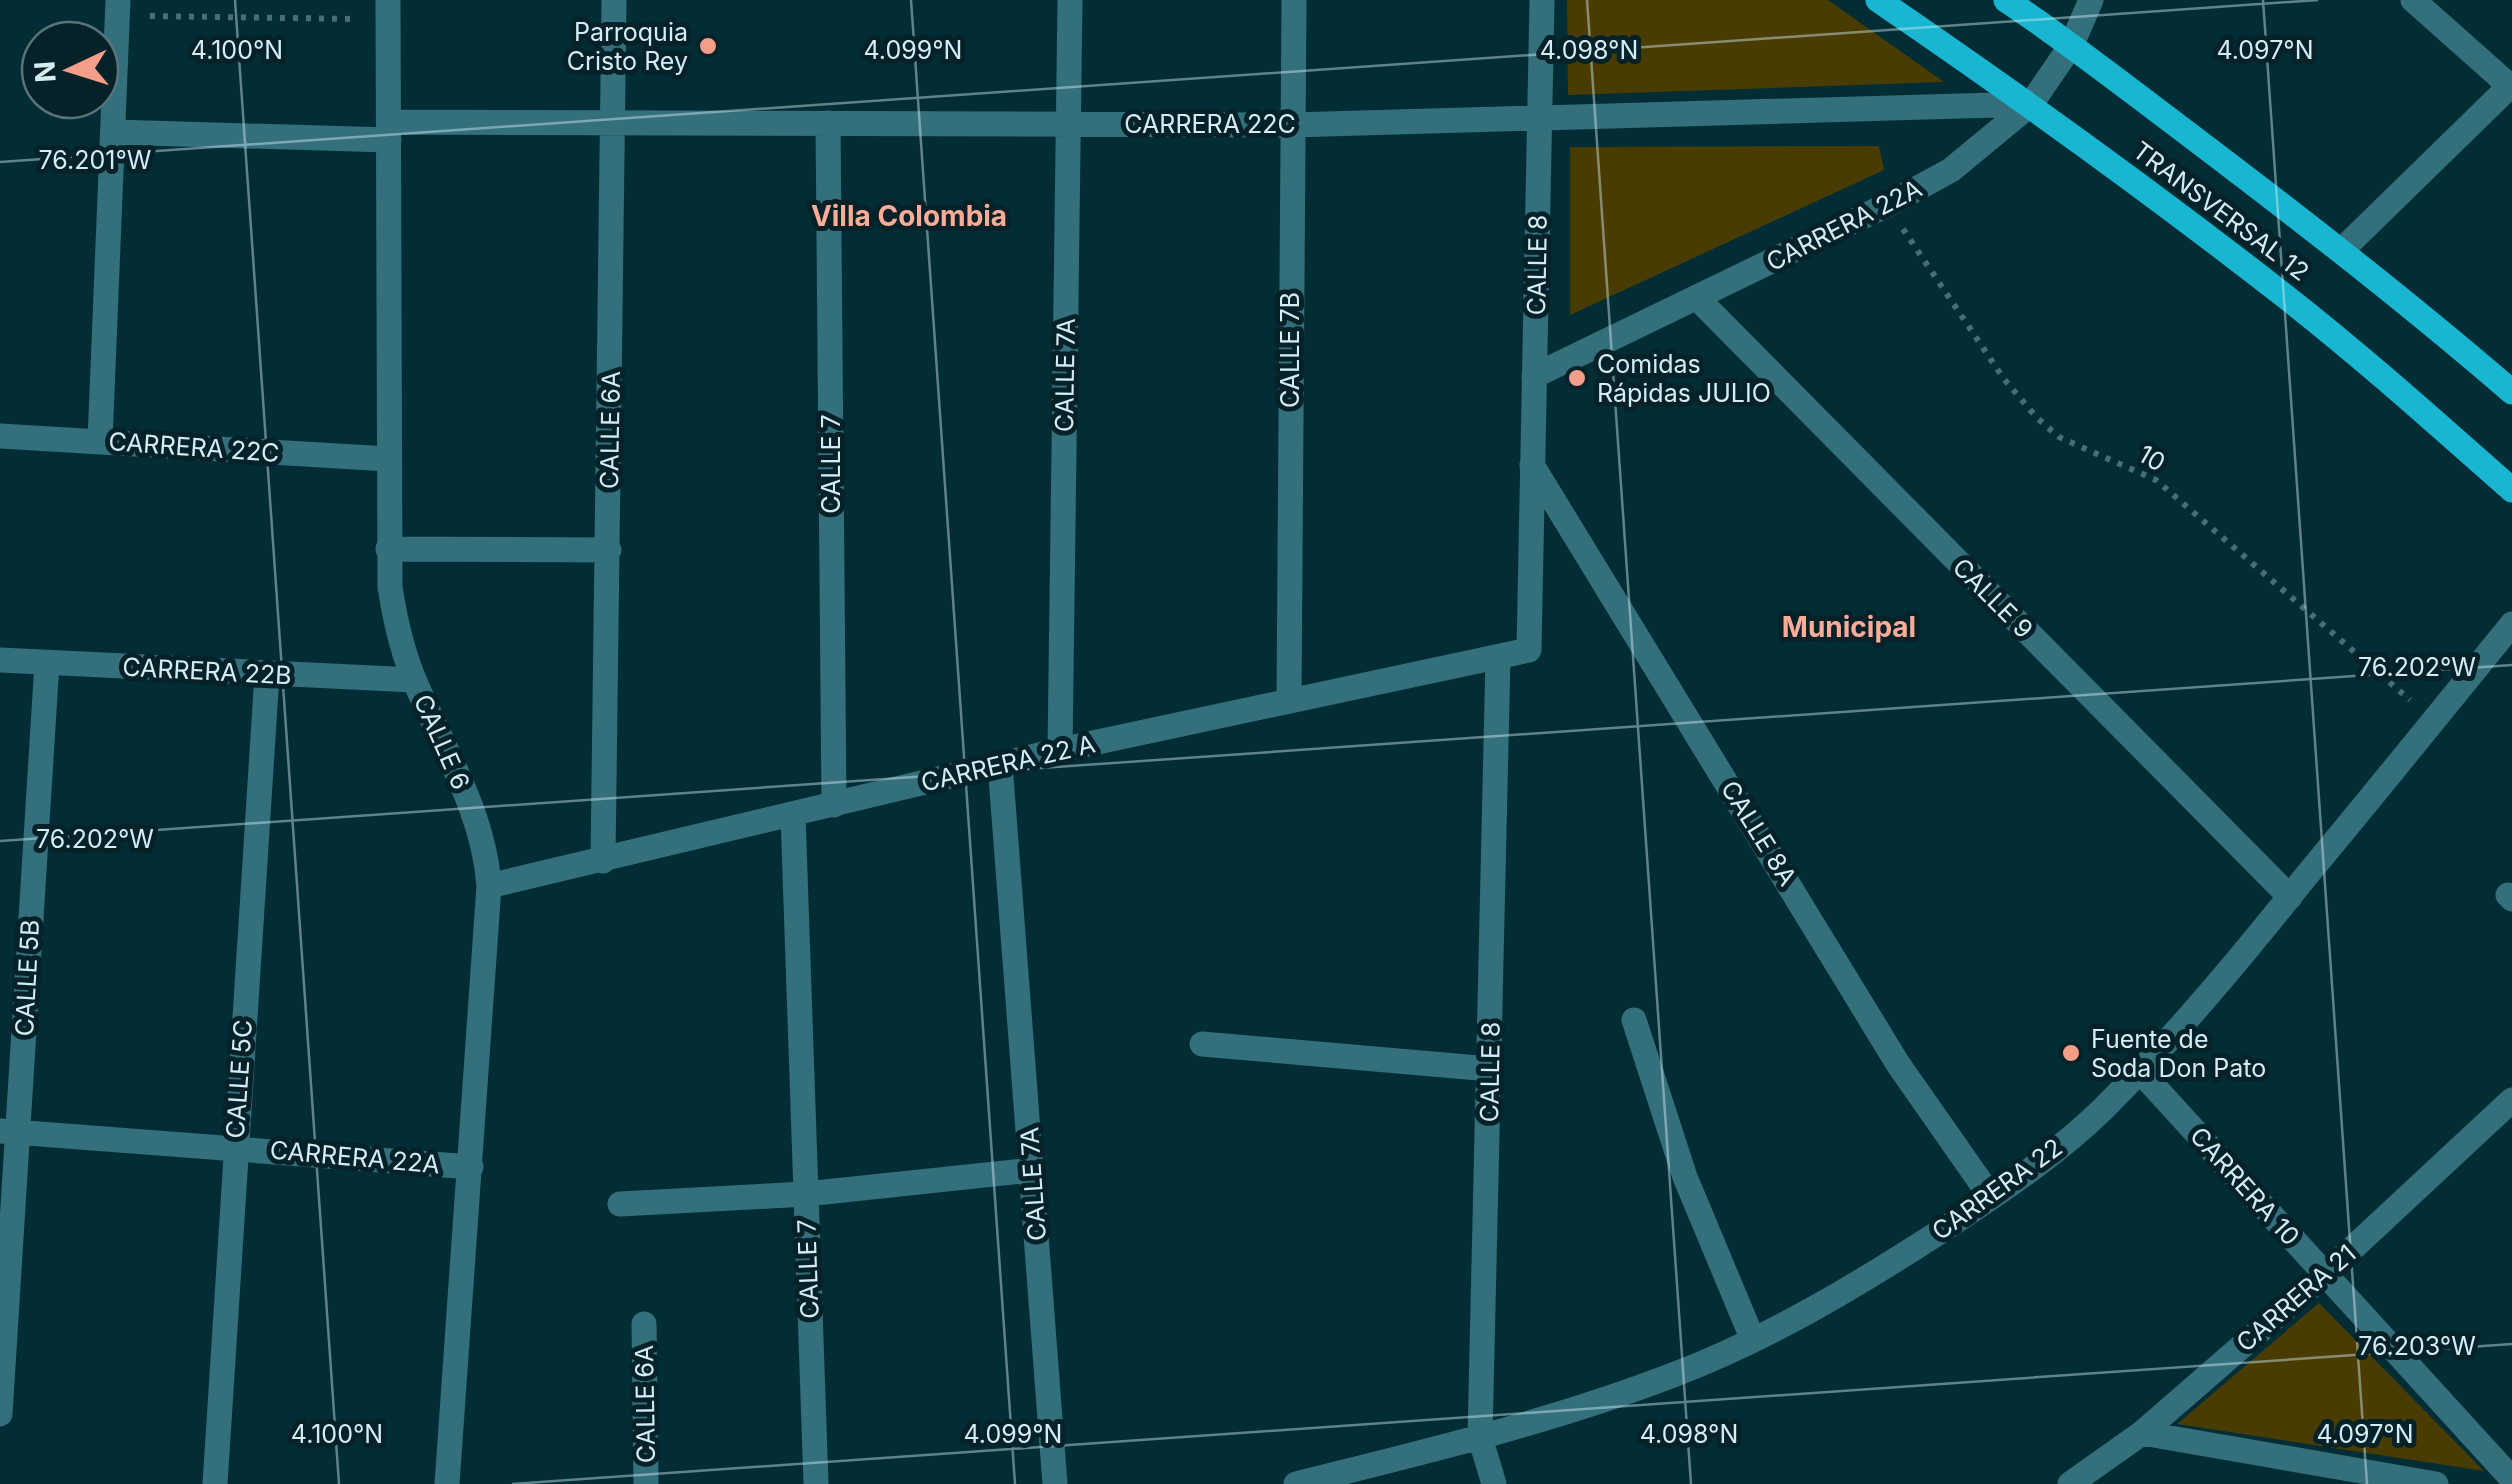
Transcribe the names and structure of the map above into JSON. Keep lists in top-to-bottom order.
{
  "streets": {
    "main road": ["TRANSVERSAL 12"],
    "street": [
      "CARRERA 22C",
      "CARRERA 22A",
      "CALLE 8",
      "CALLE 7B",
      "CALLE 7A",
      "CALLE 6A",
      "CALLE 7",
      "CALLE 9",
      "CARRERA 22B",
      "CALLE 6",
      "CARRERA 22 A",
      "CALLE 8A",
      "CALLE 5B",
      "CALLE 5C",
      "CARRERA 10",
      "CARRERA 22",
      "CARRERA 21"
    ],
    "path": ["10"]
  },
  "crossings": [
    ["CARRERA 22C", "TRANSVERSAL 12"],
    ["CARRERA 22C", "CARRERA 22A"],
    ["CARRERA 22C", "CALLE 8"],
    ["CARRERA 22C", "CALLE 7B"],
    ["CARRERA 22C", "CALLE 7A"],
    ["CARRERA 22C", "CALLE 6A"],
    ["CARRERA 22C", "CALLE 7"],
    ["CARRERA 22C", "CALLE 6"],
    ["TRANSVERSAL 12", "CARRERA 22A"],
    ["CARRERA 22A", "CALLE 8"],
    ["CARRERA 22A", "10"],
    ["CARRERA 22A", "CALLE 9"],
    ["CARRERA 22A", "CALLE 6"],
    ["CARRERA 22A", "CALLE 5B"],
    ["CARRERA 22A", "CALLE 5C"],
    ["CALLE 8", "CARRERA 22 A"],
    ["CALLE 8", "CALLE 8A"],
    ["CALLE 8", "CARRERA 22"],
    ["CALLE 7B", "CARRERA 22 A"],
    ["CALLE 7A", "CARRERA 22 A"],
    ["CALLE 6A", "CARRERA 22 A"],
    ["10", "CARRERA 22"],
    ["CALLE 7", "CARRERA 22 A"],
    ["CALLE 9", "CARRERA 22"],
    ["CARRERA 22B", "CALLE 6"],
    ["CARRERA 22B", "CALLE 5B"],
    ["CARRERA 22B", "CALLE 5C"],
    ["CALLE 6", "CARRERA 22 A"],
    ["CALLE 8A", "CARRERA 22"],
    ["CARRERA 10", "CARRERA 22"],
    ["CARRERA 10", "CARRERA 21"]
  ],
  "districts": ["Villa Colombia", "Municipal"],
  "places": ["Parroquia Cristo Rey", "Comidas Rápidas JULIO", "Fuente de Soda Don Pato"],
  "north": "left",
  "coordinates": [
    "4.100°N",
    "4.099°N",
    "4.098°N",
    "4.097°N",
    "76.201°W",
    "76.202°W",
    "76.203°W"
  ]
}
